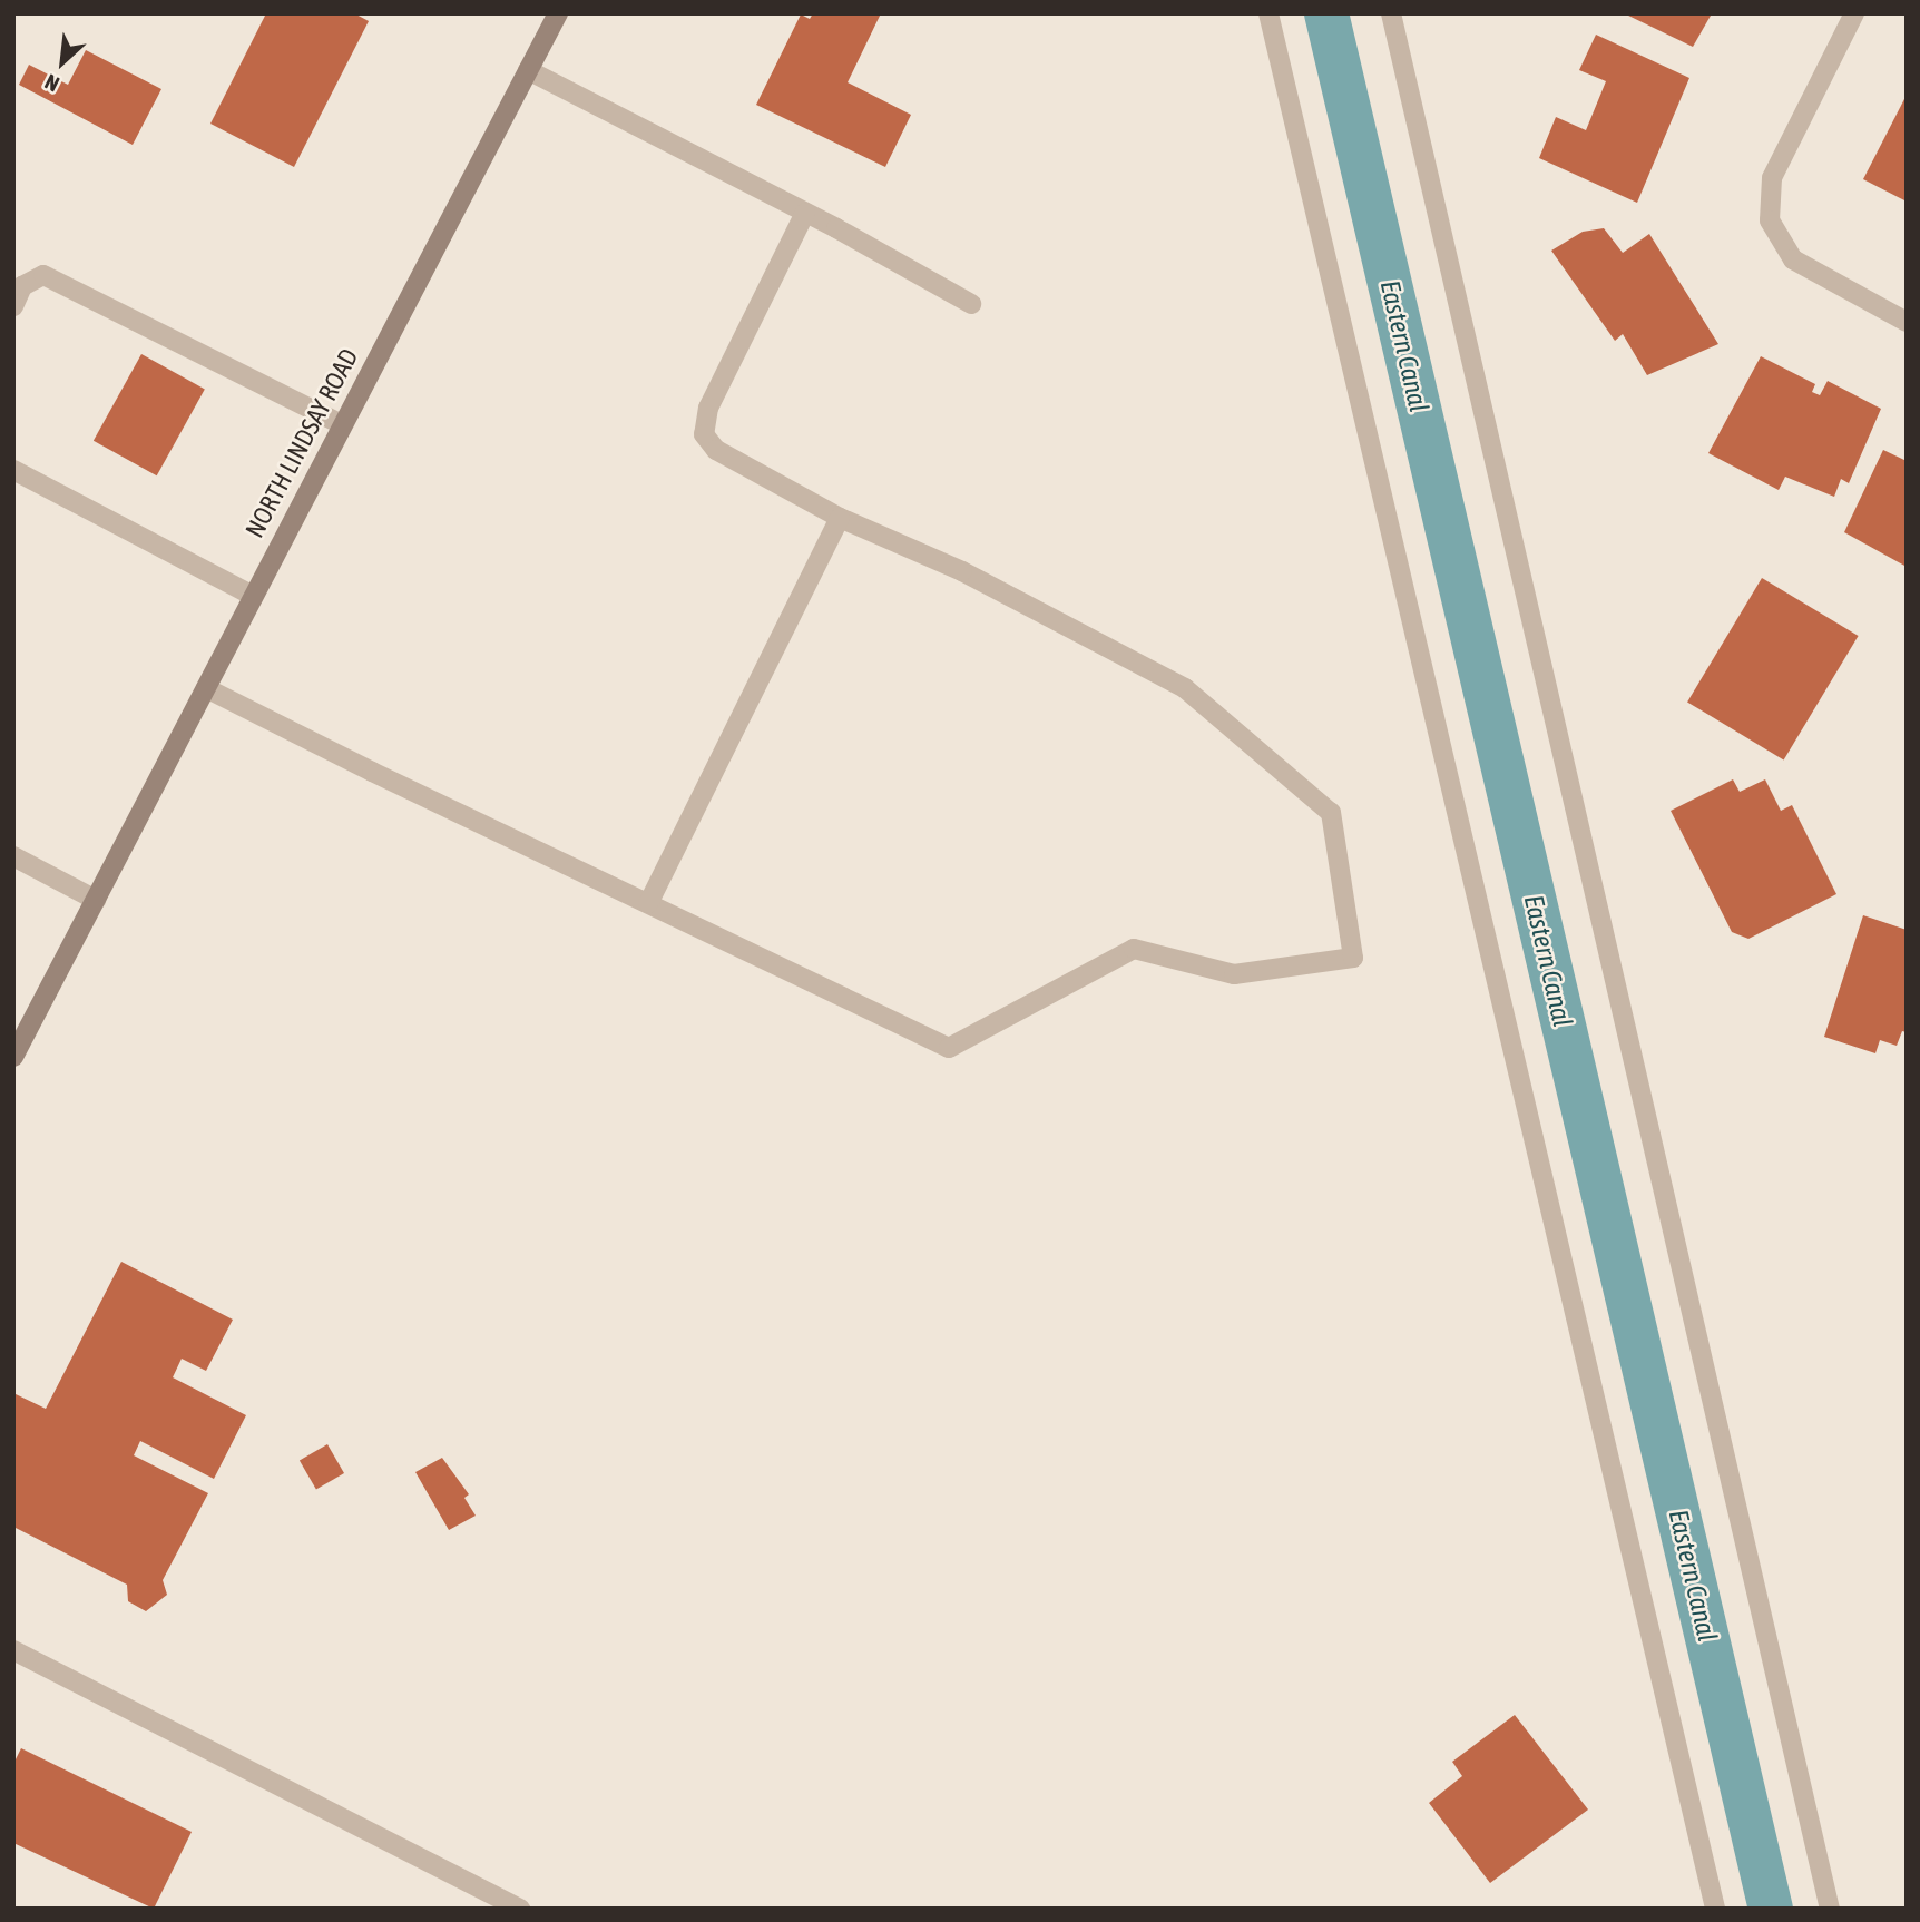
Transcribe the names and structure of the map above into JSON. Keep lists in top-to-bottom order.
{
  "streets": {
    "main road": ["NORTH LINDSAY ROAD"]
  },
  "water": ["Eastern Canal"],
  "north": "bottom left"
}
